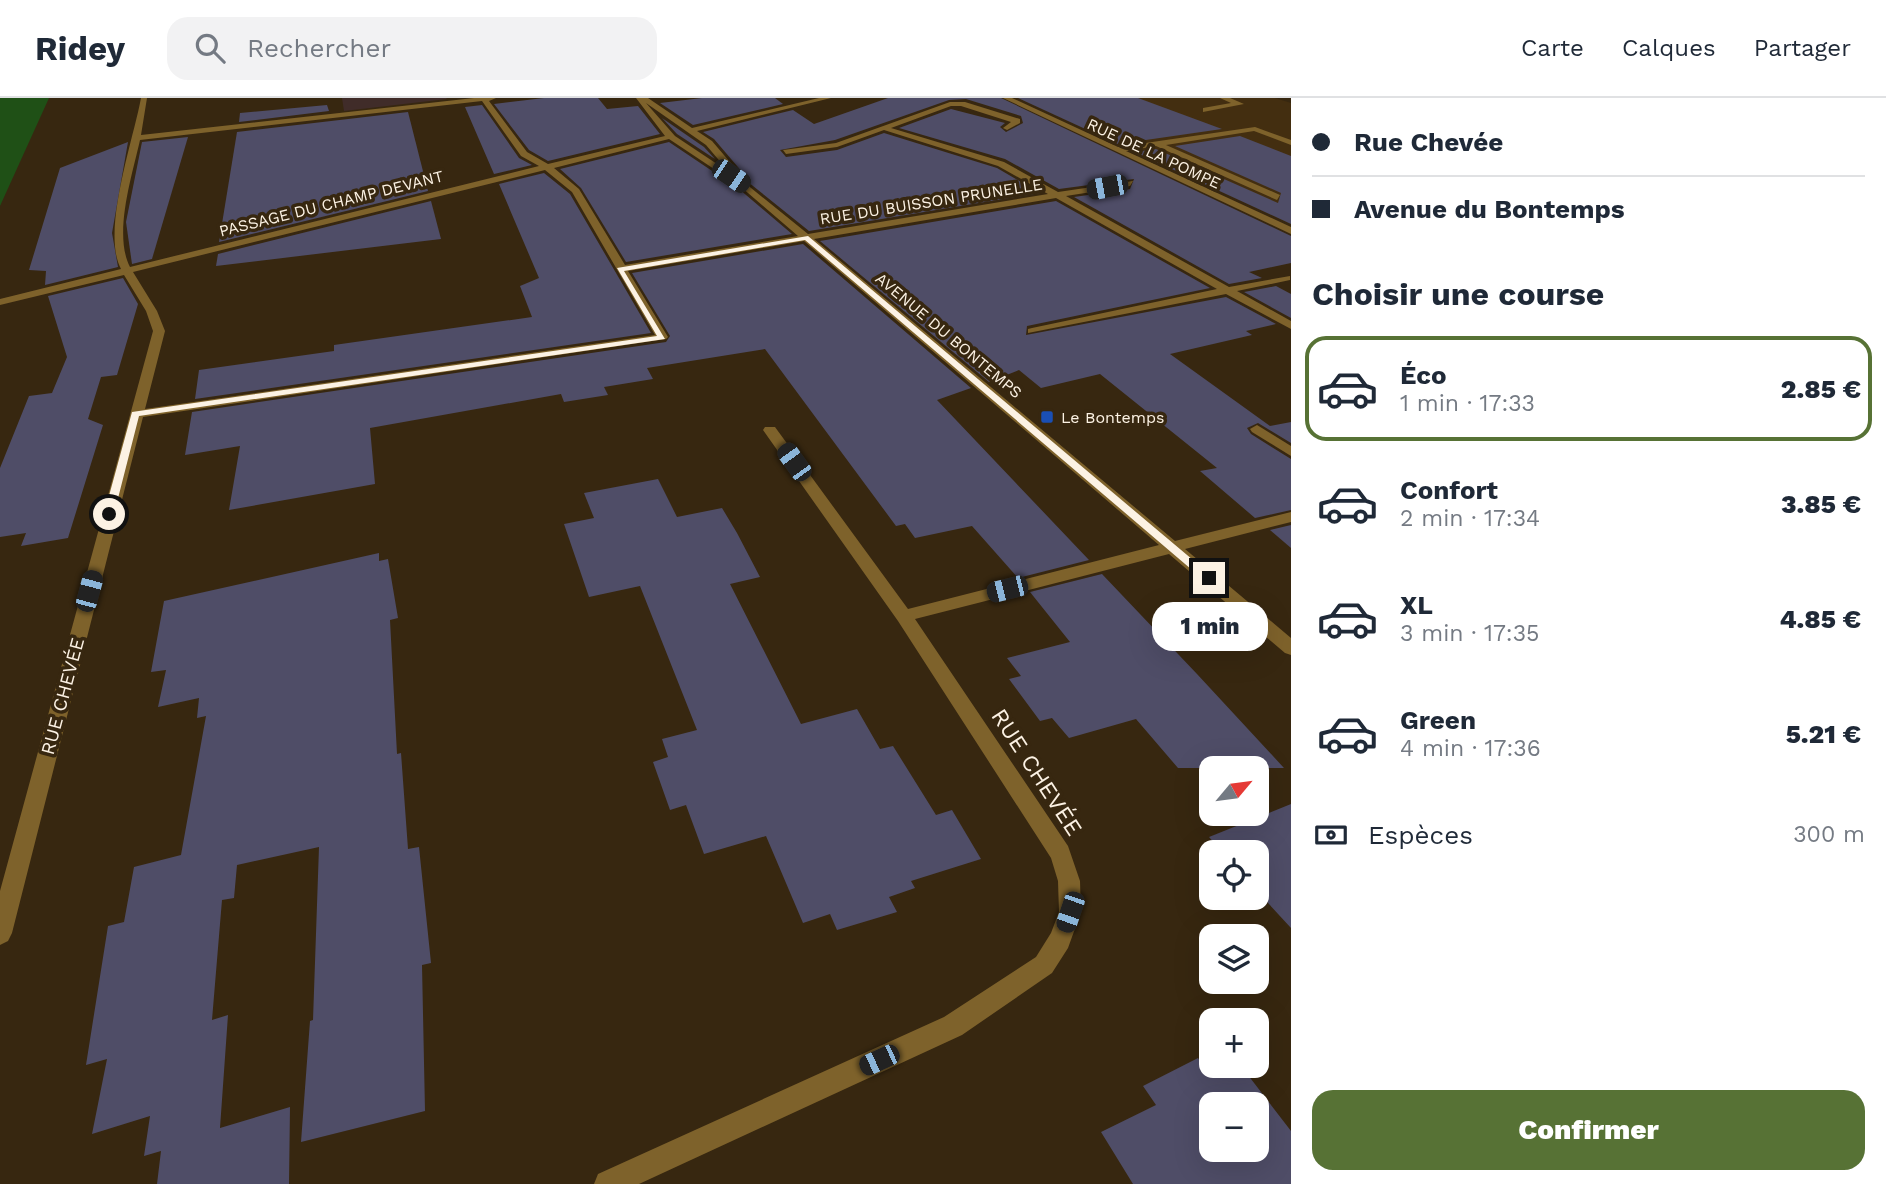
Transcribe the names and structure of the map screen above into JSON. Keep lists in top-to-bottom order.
{
  "streets": {
    "street": [
      "RUE DE LA POMPE",
      "RUE DU BUISSON PRUNELLE",
      "PASSAGE DU CHAMP DEVANT",
      "AVENUE DU BONTEMPS",
      "RUE CHEVÉE"
    ]
  },
  "crossings": [
    ["RUE DU BUISSON PRUNELLE", "AVENUE DU BONTEMPS"],
    ["PASSAGE DU CHAMP DEVANT", "AVENUE DU BONTEMPS"],
    ["PASSAGE DU CHAMP DEVANT", "RUE CHEVÉE"]
  ],
  "places": {
    "transit": ["Le Bontemps"]
  },
  "north": "top right",
  "page": {
    "header": "Ridey",
    "search": "Rechercher",
    "nav": ["Carte", "Calques", "Partager"],
    "banner": ["Rue Chevée", "Avenue du Bontemps"],
    "heading": "Choisir une course",
    "list": [
      {
        "name": "Éco",
        "note": "1 min · 17:33",
        "value": "2.85 €"
      },
      {
        "name": "Confort",
        "note": "2 min · 17:34",
        "value": "3.85 €"
      },
      {
        "name": "XL",
        "note": "3 min · 17:35",
        "value": "4.85 €"
      },
      {
        "name": "Green",
        "note": "4 min · 17:36",
        "value": "5.21 €"
      }
    ],
    "bubble": "1 min",
    "map_buttons": ["+", "−"],
    "pay": ["Espèces", "300 m"],
    "buttons": "Confirmer"
  }
}
